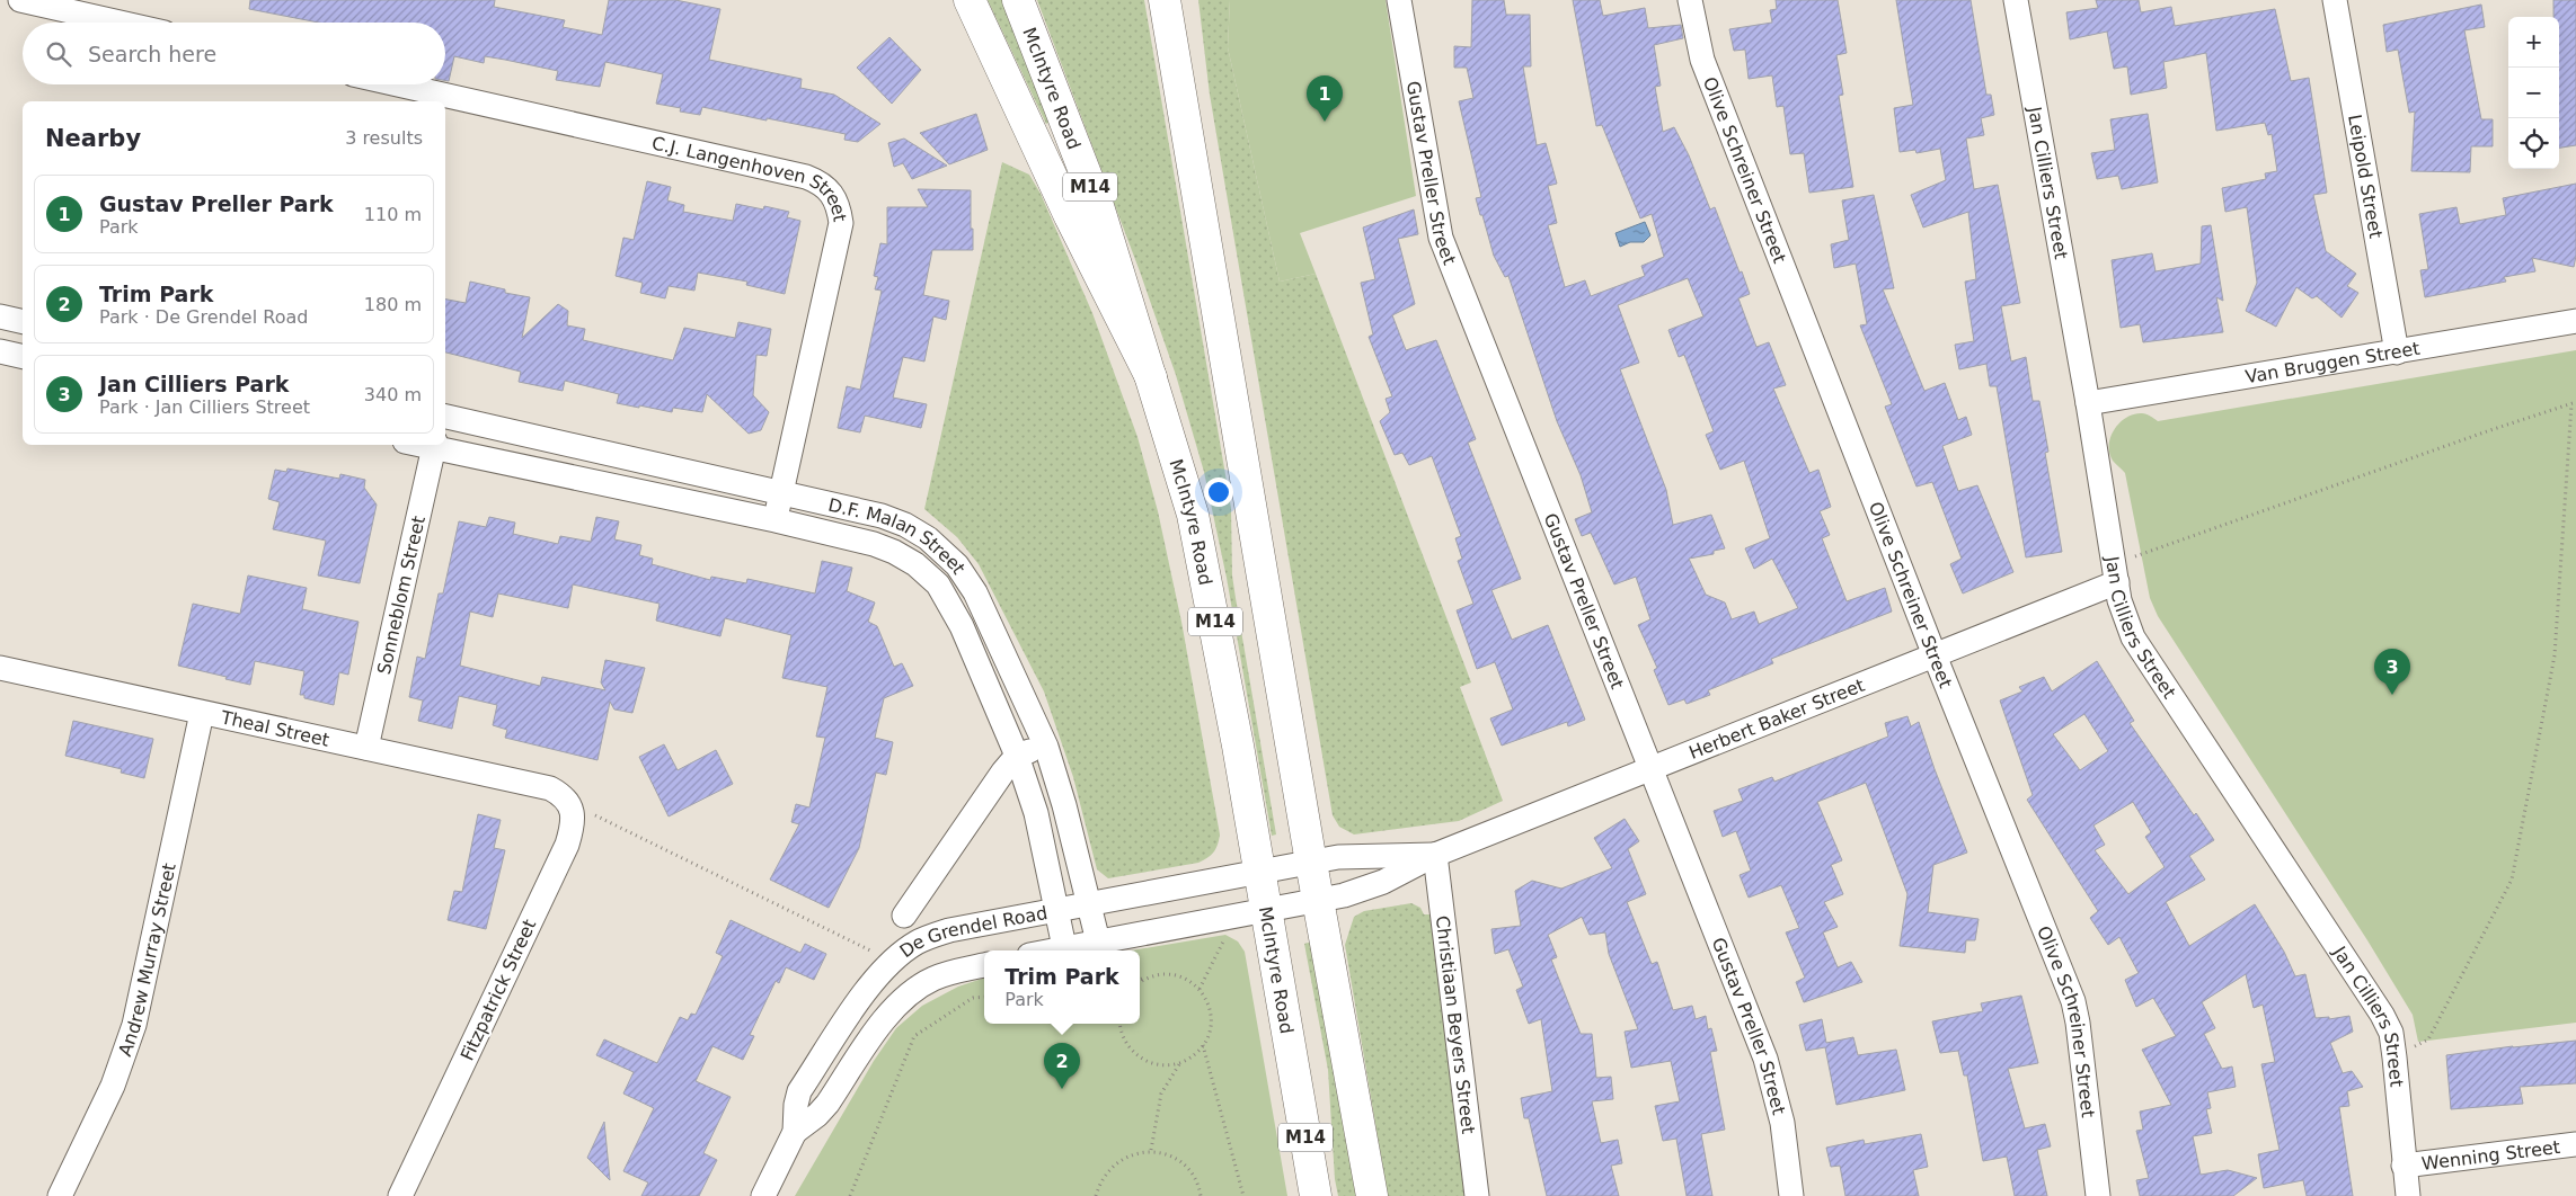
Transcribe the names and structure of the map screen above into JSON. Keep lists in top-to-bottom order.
{
  "streets": {
    "main road": ["McIntyre Road", "M14"],
    "street": [
      "Olive Schreiner Street",
      "Gustav Preller Street",
      "Leipold Street",
      "Jan Cilliers Street",
      "C.J. Langenhoven Street",
      "Van Bruggen Street",
      "D.F. Malan Street",
      "Sonneblom Street",
      "Herbert Baker Street",
      "Theal Street",
      "De Grendel Road",
      "Andrew Murray Street",
      "Fitzpatrick Street",
      "Christiaan Beyers Street",
      "Wenning Street"
    ]
  },
  "crossings": [
    ["McIntyre Road", "Herbert Baker Street"],
    ["McIntyre Road", "De Grendel Road"],
    ["Olive Schreiner Street", "Herbert Baker Street"],
    ["Gustav Preller Street", "Herbert Baker Street"],
    ["Leipold Street", "Van Bruggen Street"],
    ["Jan Cilliers Street", "Van Bruggen Street"],
    ["Jan Cilliers Street", "Herbert Baker Street"],
    ["Jan Cilliers Street", "Wenning Street"],
    ["C.J. Langenhoven Street", "D.F. Malan Street"],
    ["M14", "Herbert Baker Street"],
    ["D.F. Malan Street", "Sonneblom Street"],
    ["D.F. Malan Street", "De Grendel Road"],
    ["Sonneblom Street", "Theal Street"],
    ["Herbert Baker Street", "De Grendel Road"],
    ["Herbert Baker Street", "Christiaan Beyers Street"],
    ["Theal Street", "Andrew Murray Street"],
    ["Theal Street", "Fitzpatrick Street"]
  ],
  "page": {
    "map_buttons": ["+", "−"],
    "search": "Search here",
    "pins": ["1", "3", "2"],
    "heading": ["Nearby", "3 results"],
    "list": [
      {
        "mark": "1",
        "name": "Gustav Preller Park",
        "note": "Park",
        "value": "110 m"
      },
      {
        "mark": "2",
        "name": "Trim Park",
        "note": "Park · De Grendel Road",
        "value": "180 m"
      },
      {
        "mark": "3",
        "name": "Jan Cilliers Park",
        "note": "Park · Jan Cilliers Street",
        "value": "340 m"
      }
    ],
    "popup": ["Trim Park", "Park"]
  }
}
